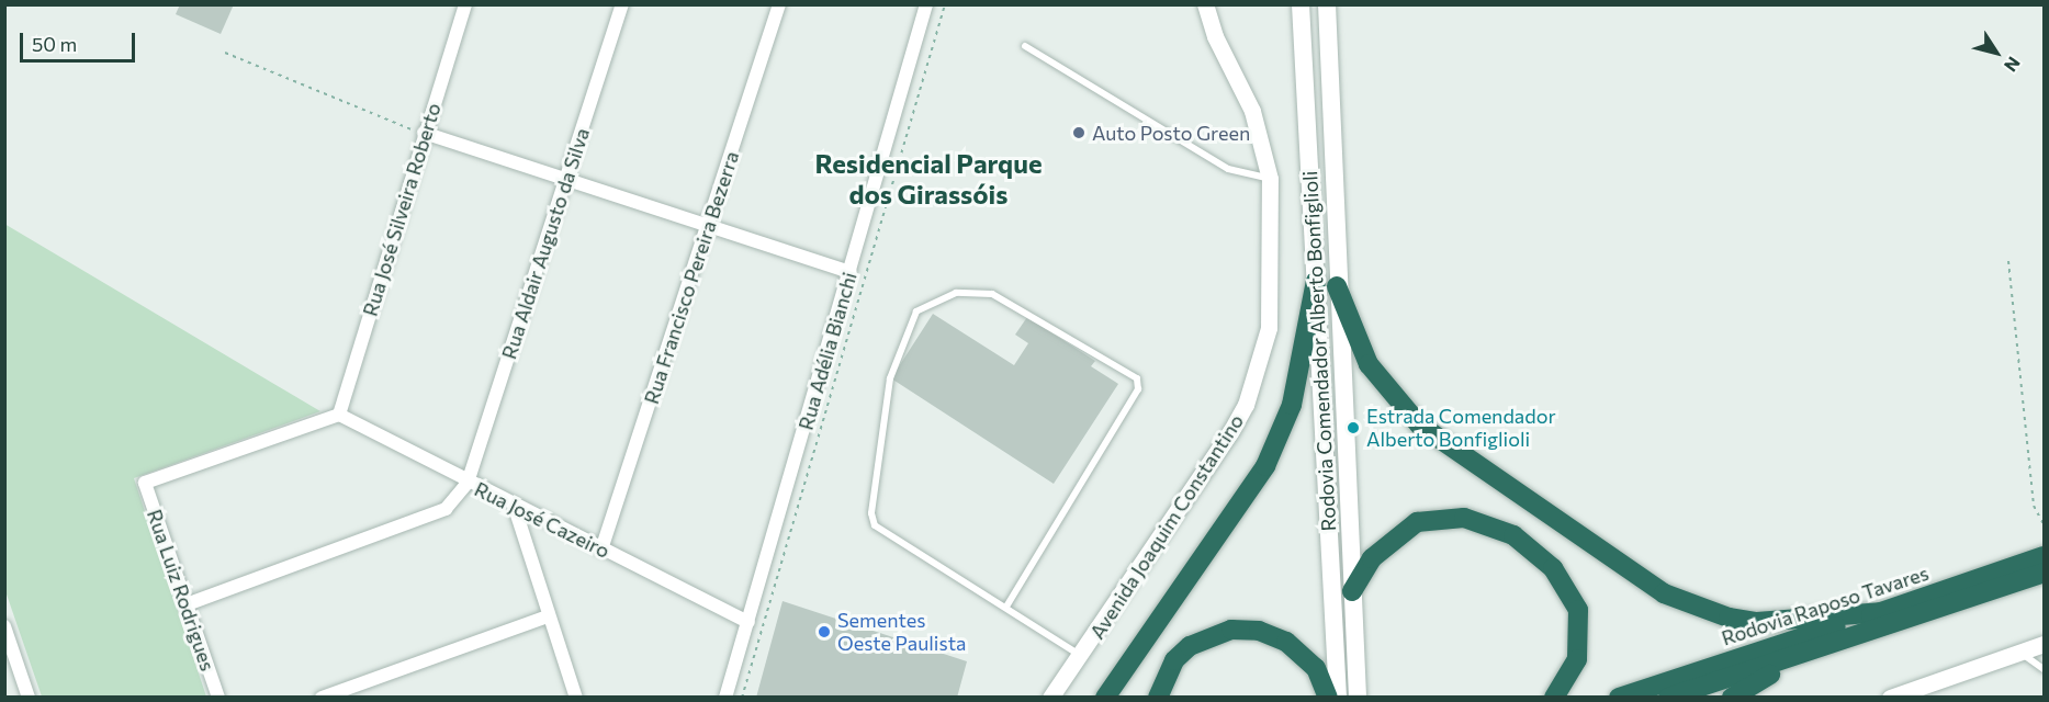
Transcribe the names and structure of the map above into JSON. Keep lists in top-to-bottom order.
{
  "streets": {
    "highway": ["Rodovia Raposo Tavares"],
    "main road": ["Rodovia Comendador Alberto Bonfiglioli"],
    "street": [
      "Rua José Silveira Roberto",
      "Rua Aldair Augusto da Silva",
      "Rua Francisco Pereira Bezerra",
      "Rua Adélia Bianchi",
      "Rua José Cazeiro",
      "Avenida Joaquim Constantino",
      "Rua Luiz Rodrigues"
    ]
  },
  "crossings": [
    ["Rua José Silveira Roberto", "Rua José Cazeiro"],
    ["Rua José Silveira Roberto", "Rua Luiz Rodrigues"],
    ["Rua Aldair Augusto da Silva", "Rua José Cazeiro"],
    ["Rua Francisco Pereira Bezerra", "Rua José Cazeiro"],
    ["Rua Adélia Bianchi", "Rua José Cazeiro"],
    ["Rua José Cazeiro", "Rua Luiz Rodrigues"]
  ],
  "districts": ["Residencial Parque dos Girassóis"],
  "places": ["Auto Posto Green", "Estrada Comendador Alberto Bonfiglioli", "Sementes Oeste Paulista"],
  "scale_bar": "50 m",
  "north": "bottom right"
}
